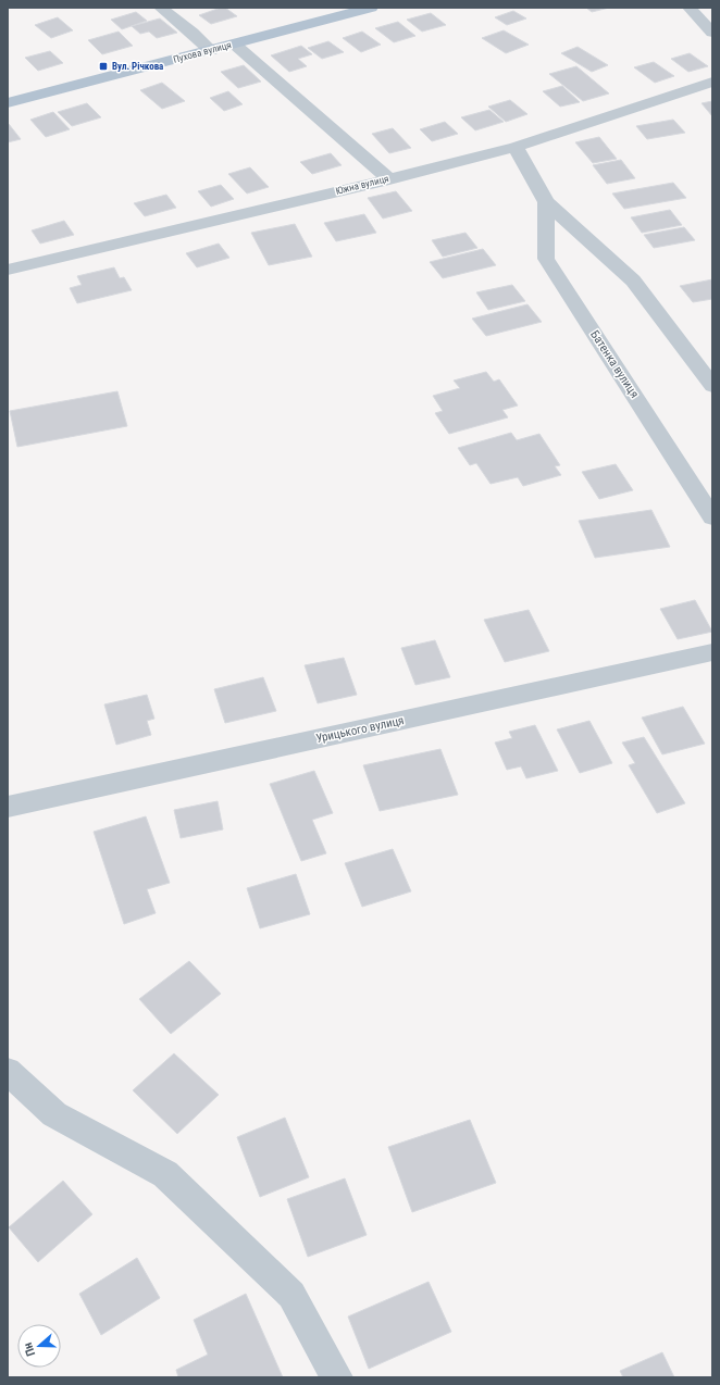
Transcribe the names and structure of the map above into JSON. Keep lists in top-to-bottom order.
{
  "streets": {
    "main road": ["Пухова вулиця"],
    "street": ["Южна вулиця", "Батенка вулиця", "Урицького вулиця"]
  },
  "crossings": [
    ["Южна вулиця", "Батенка вулиця"]
  ],
  "places": {
    "transit": ["Вул. Річкова"]
  },
  "north": "left"
}
